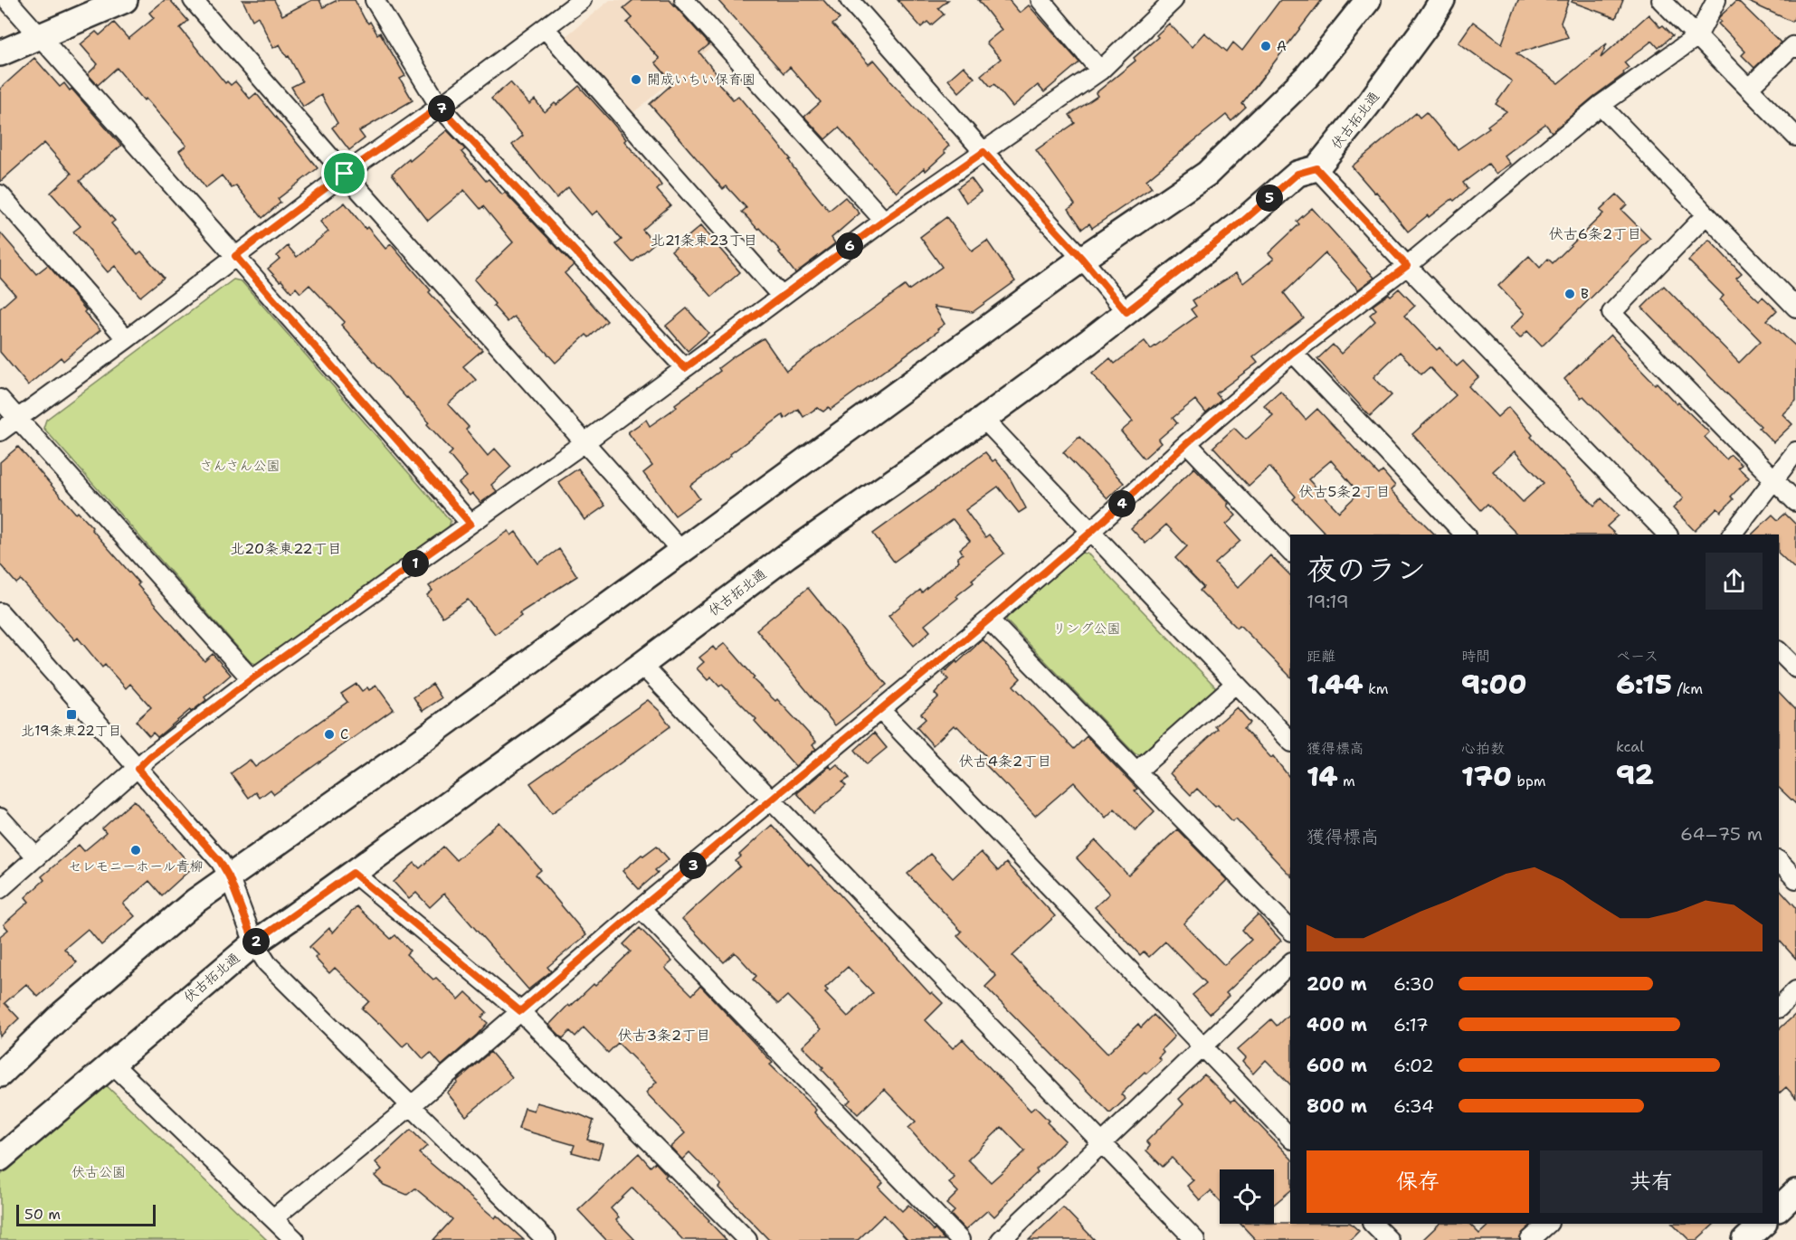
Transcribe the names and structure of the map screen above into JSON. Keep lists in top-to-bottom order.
{
  "streets": {
    "street": ["伏古拓北通"]
  },
  "districts": [
    "伏古6条2丁目",
    "北21条東23丁目",
    "伏古5条2丁目",
    "北20条東22丁目",
    "伏古4条2丁目",
    "伏古3条2丁目"
  ],
  "parks": ["さんさん公園", "リング公園", "伏古公園"],
  "places": {
    "other": [
      "A",
      "開成いちい保育園",
      "B",
      "C",
      "セレモニーホール青柳"
    ],
    "transit": ["北19条東22丁目"]
  },
  "scale_bar": "50 m",
  "page": {
    "pins": [
      "7",
      "5",
      "6",
      "4",
      "1",
      "3",
      "2"
    ],
    "heading": ["夜のラン", "19:19"],
    "stats": [
      ["距離", "1.44 km"],
      ["時間", "9:00"],
      ["ペース", "6:15 /km"],
      ["獲得標高", "14 m"],
      ["心拍数", "170 bpm"],
      ["kcal", "92"]
    ],
    "chart": ["獲得標高", "64–75 m"],
    "list": [
      {
        "name": "200 m",
        "note": "6:30"
      },
      {
        "name": "400 m",
        "note": "6:17"
      },
      {
        "name": "600 m",
        "note": "6:02"
      },
      {
        "name": "800 m",
        "note": "6:34"
      }
    ],
    "buttons": ["保存", "共有"],
    "scale": "50 m"
  }
}
